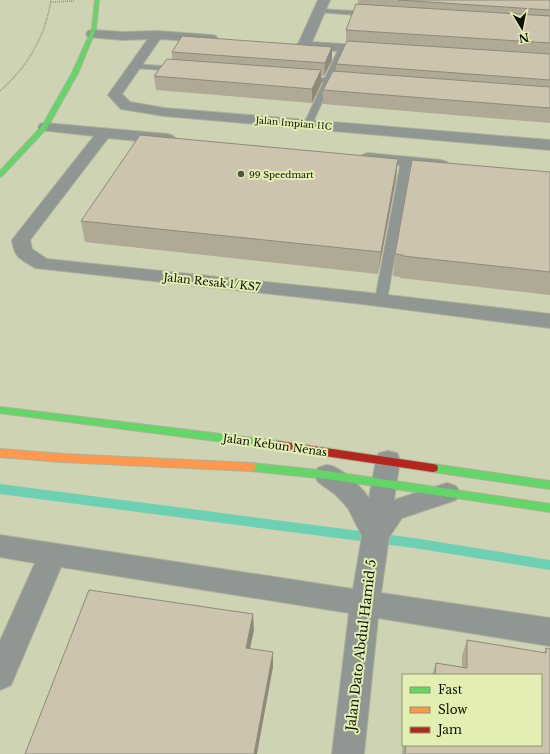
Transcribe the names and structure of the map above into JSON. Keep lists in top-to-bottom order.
{
  "streets": {
    "street": [
      "Jalan Impian 11C",
      "Jalan Resak 1/KS7",
      "Jalan Kebun Nenas",
      "Jalan Dato Abdul Hamid 5"
    ]
  },
  "crossings": [
    ["Jalan Kebun Nenas", "Jalan Dato Abdul Hamid 5"]
  ],
  "places": ["99 Speedmart"],
  "legend": ["Fast", "Slow", "Jam"],
  "north": "bottom"
}
